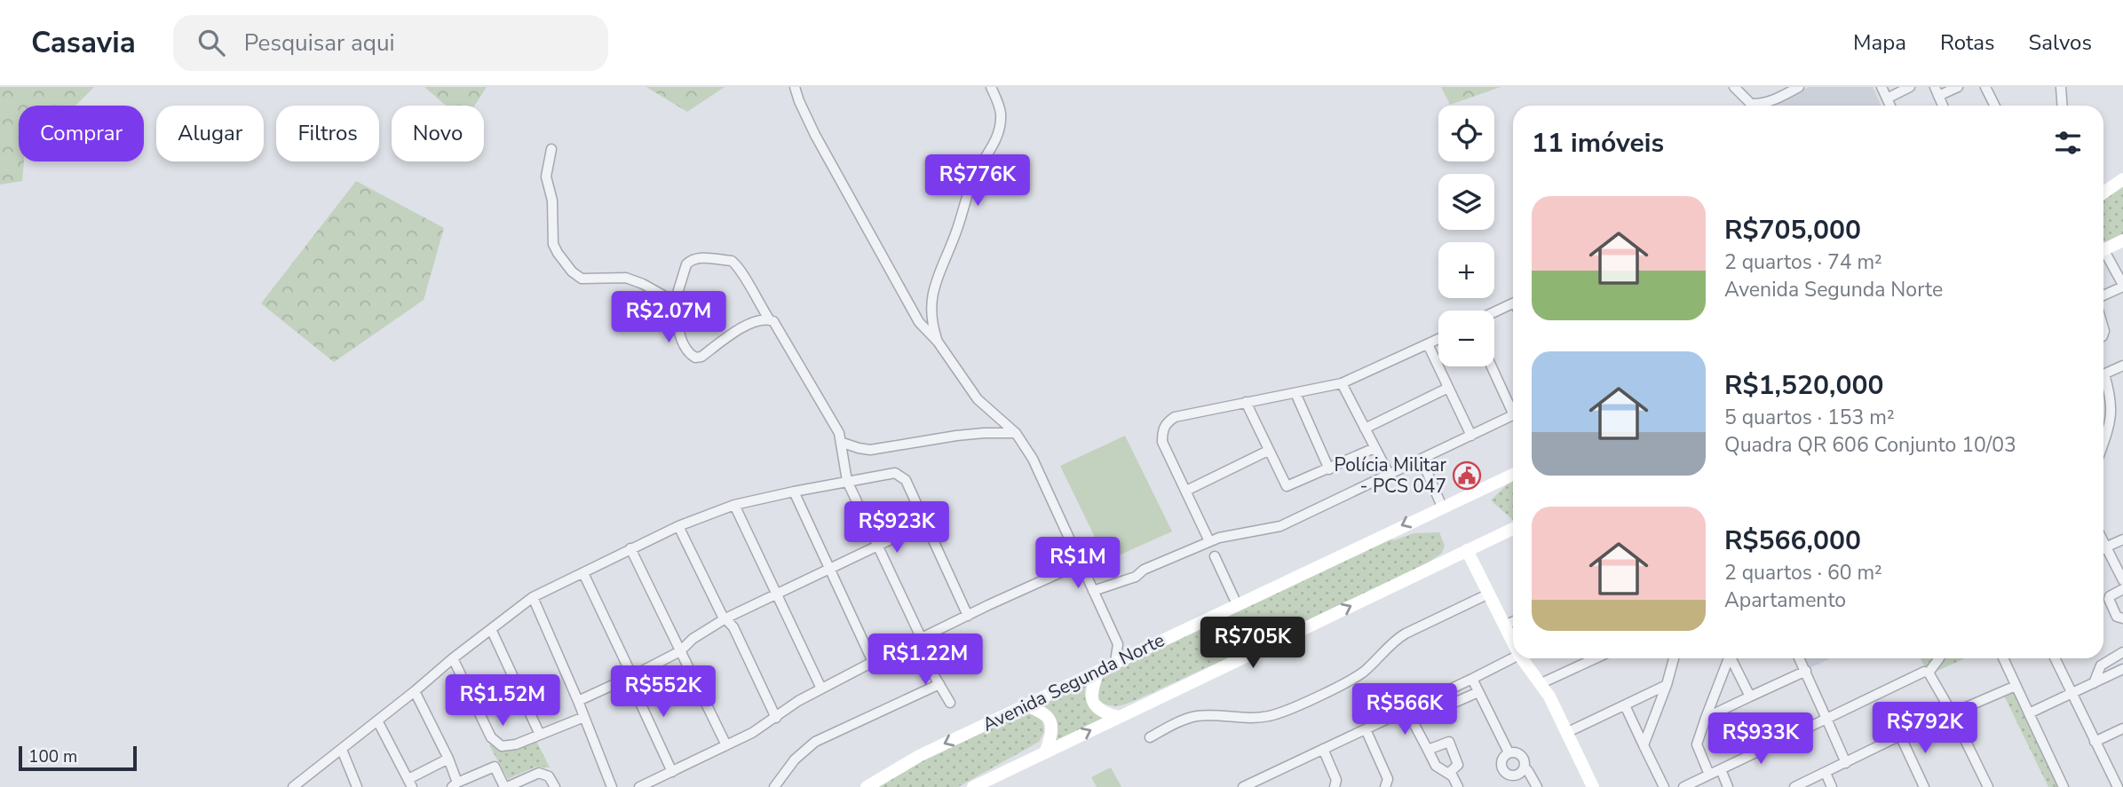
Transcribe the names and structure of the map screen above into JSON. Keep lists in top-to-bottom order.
{
  "streets": {
    "main road": ["Avenida Segunda Norte"]
  },
  "places": {
    "public building": ["Polícia Militar - PCS 047"]
  },
  "scale_bar": "100 m",
  "page": {
    "header": "Casavia",
    "search": "Pesquisar aqui",
    "nav": ["Mapa", "Rotas", "Salvos"],
    "map_buttons": ["+", "−"],
    "chip": [
      "Comprar",
      "Alugar",
      "Filtros",
      "Novo"
    ],
    "heading": "11 imóveis",
    "price": [
      "R$776K",
      "R$2.07M",
      "R$923K",
      "R$1M",
      "R$705K",
      "R$1.22M",
      "R$552K",
      "R$1.52M",
      "R$566K",
      "R$792K",
      "R$933K"
    ],
    "list": [
      {
        "name": "R$705,000",
        "note": "2 quartos · 74 m² · Avenida Segunda Norte"
      },
      {
        "name": "R$1,520,000",
        "note": "5 quartos · 153 m² · Quadra QR 606 Conjunto 10/03"
      },
      {
        "name": "R$566,000",
        "note": "2 quartos · 60 m² · Apartamento"
      }
    ],
    "scale": "100 m"
  }
}
